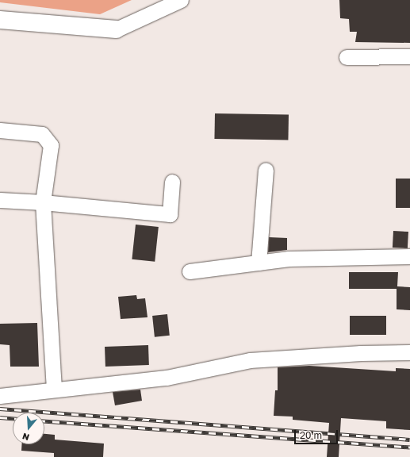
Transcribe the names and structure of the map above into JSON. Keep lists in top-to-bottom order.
{
  "scale_bar": "20 m",
  "north": "bottom"
}
